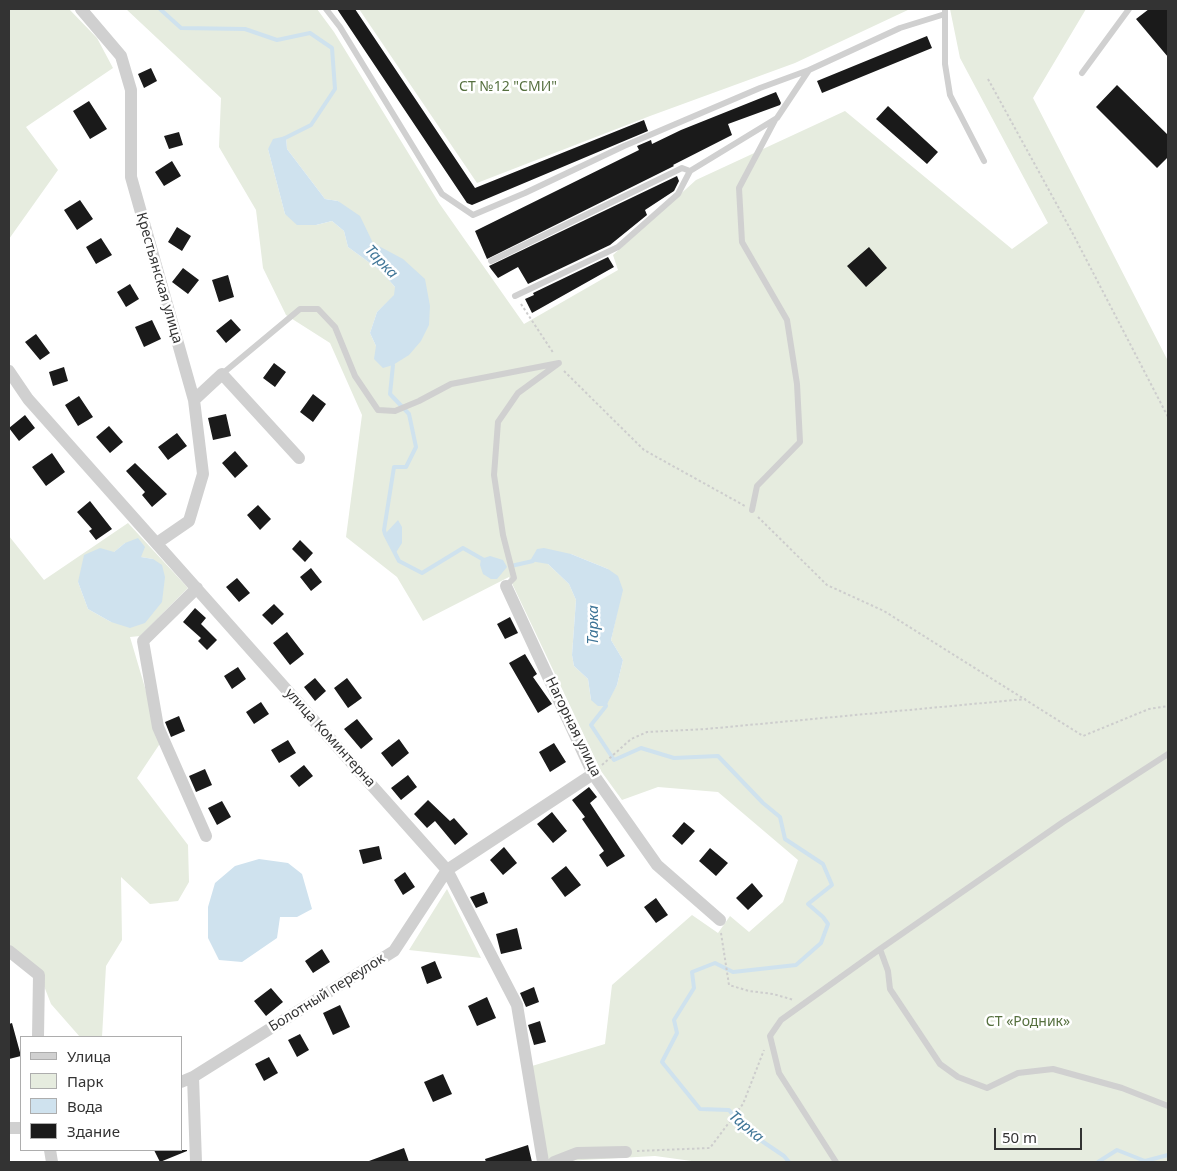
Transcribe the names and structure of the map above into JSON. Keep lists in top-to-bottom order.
{
  "streets": {
    "street": [
      "Крестьянская улица",
      "Нагорная улица",
      "улица Коминтерна",
      "Болотный переулок"
    ]
  },
  "crossings": [
    ["Крестьянская улица", "улица Коминтерна"],
    ["Нагорная улица", "Болотный переулок"],
    ["улица Коминтерна", "Болотный переулок"]
  ],
  "water": ["Тарка"],
  "parks": ["СТ №12 \"СМИ\"", "СТ «Родник»"],
  "legend": [
    "Улица",
    "Парк",
    "Вода",
    "Здание"
  ],
  "scale_bar": "50 m"
}
